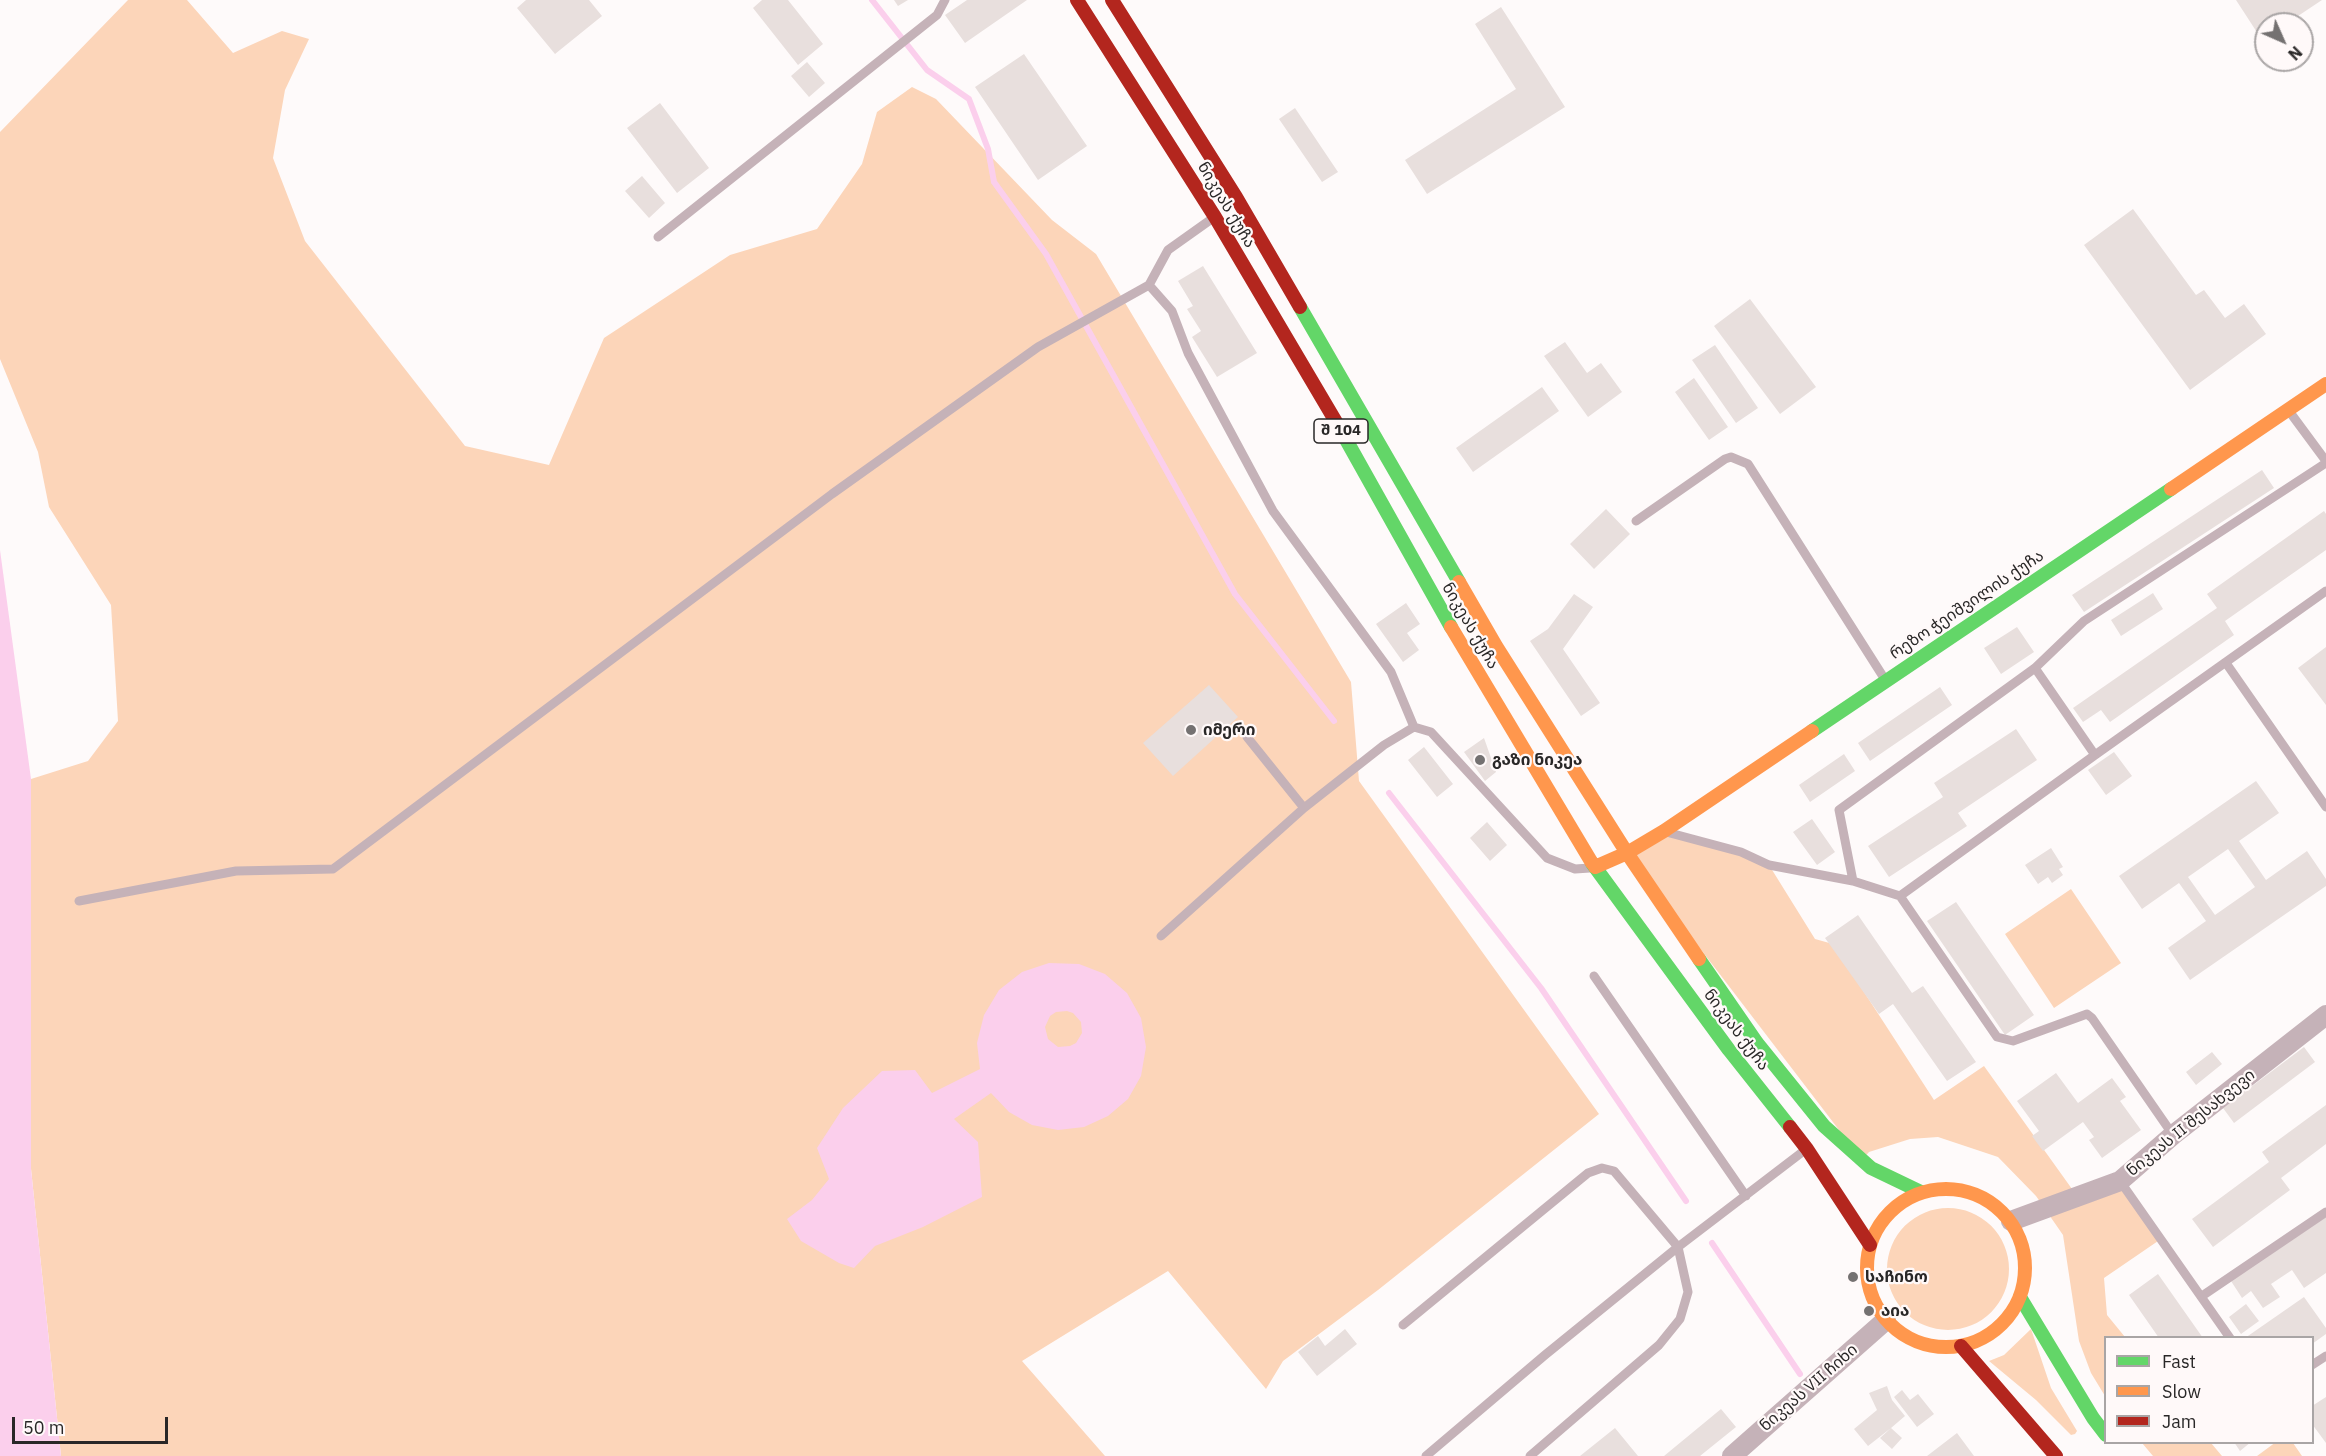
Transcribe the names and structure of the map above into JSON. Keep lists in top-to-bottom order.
{
  "streets": {
    "main road": ["ნიკეას ქუჩა", "შ 104", "რეზო ჭეიშვილის ქუჩა"],
    "street": ["ნიკეას II შესახვევი", "ნიკეას VII ჩიხი"]
  },
  "crossings": [
    ["ნიკეას ქუჩა", "რეზო ჭეიშვილის ქუჩა"],
    ["ნიკეას ქუჩა", "ნიკეას II შესახვევი"],
    ["ნიკეას ქუჩა", "ნიკეას VII ჩიხი"],
    ["ნიკეას II შესახვევი", "ნიკეას VII ჩიხი"]
  ],
  "places": [
    "იმერი",
    "გაზი ნიკეა",
    "საჩინო",
    "აია"
  ],
  "legend": ["Fast", "Slow", "Jam"],
  "scale_bar": "50 m",
  "north": "bottom right"
}
